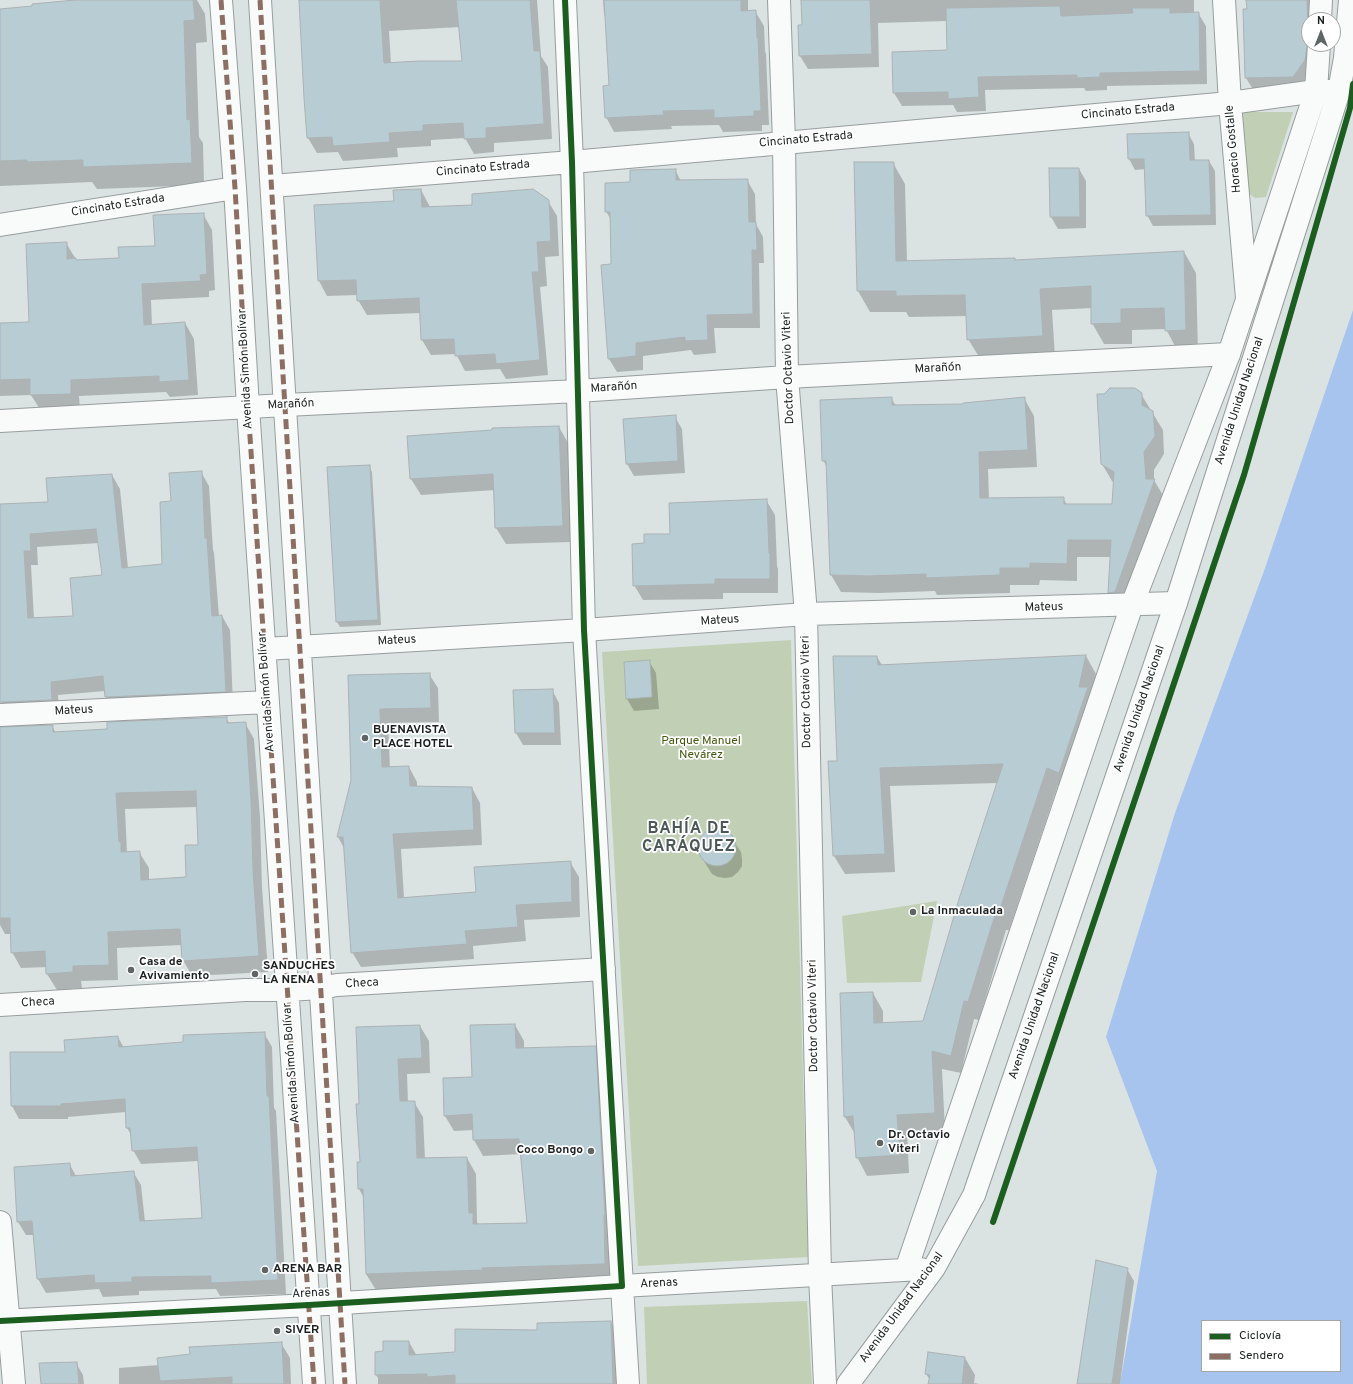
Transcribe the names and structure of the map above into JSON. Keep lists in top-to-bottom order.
{
  "streets": {
    "street": [
      "Cincinato Estrada",
      "Horacio Gostalle",
      "Doctor Octavio Viteri",
      "Avenida Simón Bolívar",
      "Marañón",
      "Avenida Unidad Nacional",
      "Mateus",
      "Checa",
      "Arenas"
    ]
  },
  "crossings": [
    ["Cincinato Estrada", "Horacio Gostalle"],
    ["Cincinato Estrada", "Doctor Octavio Viteri"],
    ["Cincinato Estrada", "Avenida Simón Bolívar"],
    ["Cincinato Estrada", "Avenida Unidad Nacional"],
    ["Horacio Gostalle", "Avenida Unidad Nacional"],
    ["Doctor Octavio Viteri", "Marañón"],
    ["Doctor Octavio Viteri", "Mateus"],
    ["Doctor Octavio Viteri", "Arenas"],
    ["Avenida Simón Bolívar", "Marañón"],
    ["Avenida Simón Bolívar", "Mateus"],
    ["Avenida Simón Bolívar", "Checa"],
    ["Avenida Simón Bolívar", "Arenas"],
    ["Marañón", "Avenida Unidad Nacional"],
    ["Avenida Unidad Nacional", "Mateus"],
    ["Avenida Unidad Nacional", "Arenas"]
  ],
  "districts": ["BAHÍA DE CARÁQUEZ"],
  "parks": ["Parque Manuel Nevárez"],
  "places": [
    "BUENAVISTA PLACE HOTEL",
    "La Inmaculada",
    "Casa de Avivamiento",
    "SANDUCHES LA NENA",
    "Dr. Octavio Viteri",
    "Coco Bongo",
    "ARENA BAR",
    "SIVER"
  ],
  "legend": ["Ciclovía", "Sendero"],
  "north": "top"
}
